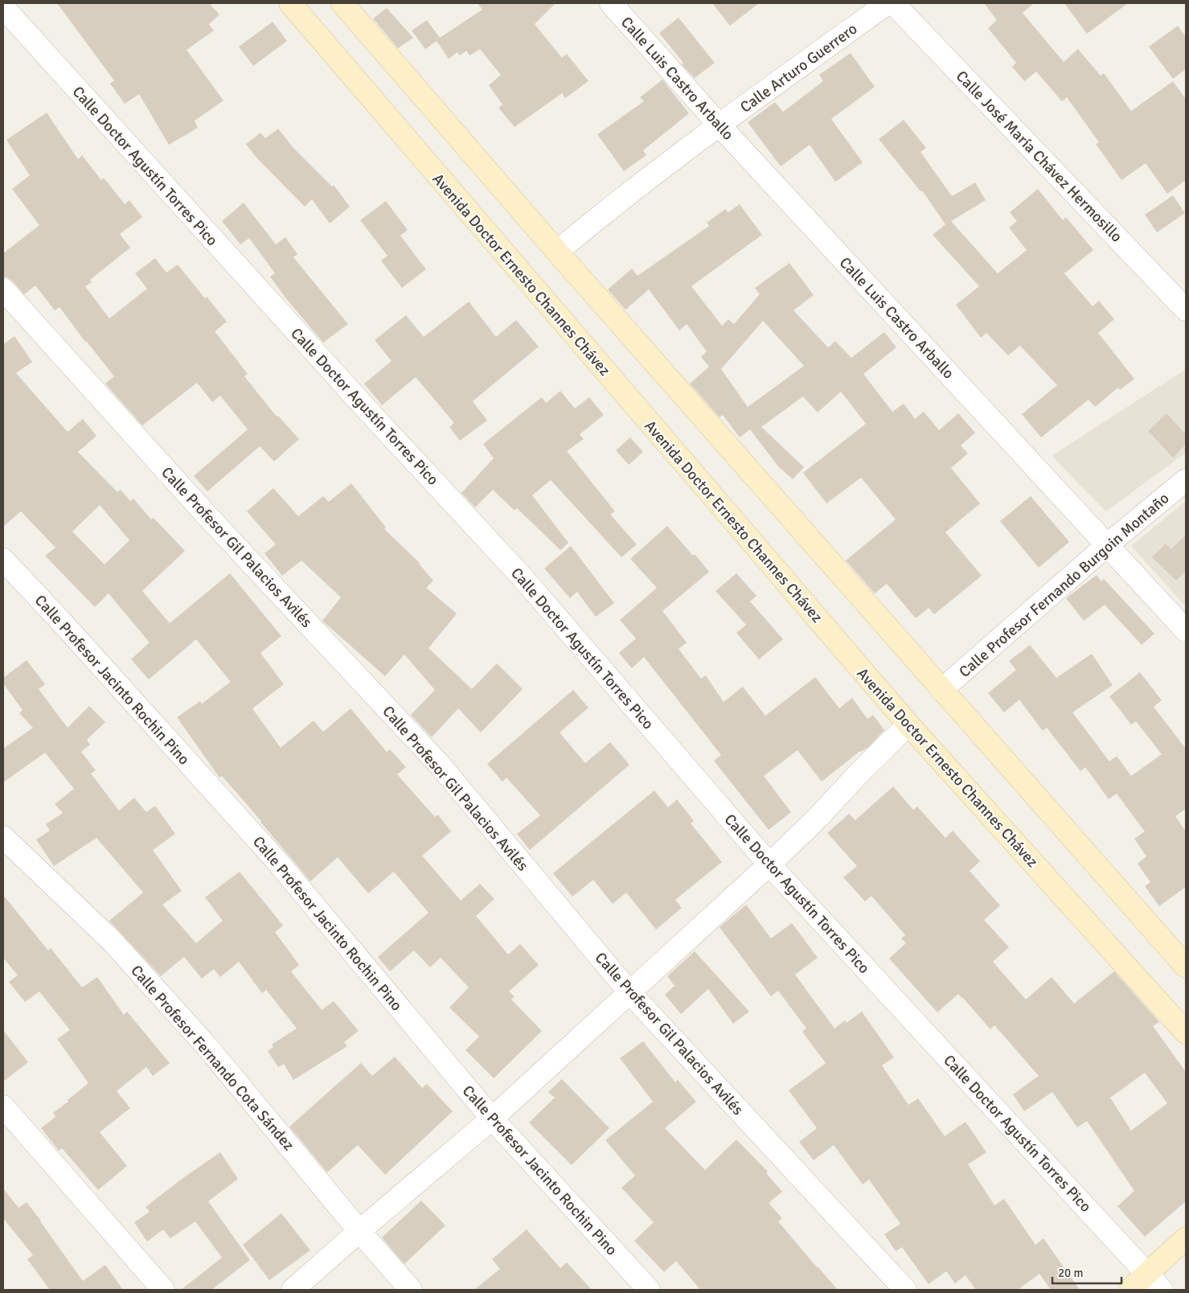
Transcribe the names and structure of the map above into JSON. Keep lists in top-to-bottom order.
{
  "streets": {
    "street": [
      "Calle Arturo Guerrero",
      "Calle Luis Castro Arballo",
      "Calle José María Chávez Hermosillo",
      "Calle Doctor Agustín Torres Pico",
      "Avenida Doctor Ernesto Channes Chávez",
      "Calle Profesor Gil Palacios Avilés",
      "Calle Profesor Fernando Burgoin Montaño",
      "Calle Profesor Jacinto Rochin Pino",
      "Calle Profesor Fernando Cota Sández"
    ]
  },
  "crossings": [
    ["Calle Arturo Guerrero", "Calle Luis Castro Arballo"],
    ["Calle Luis Castro Arballo", "Calle Profesor Fernando Burgoin Montaño"]
  ],
  "scale_bar": "20 m"
}
